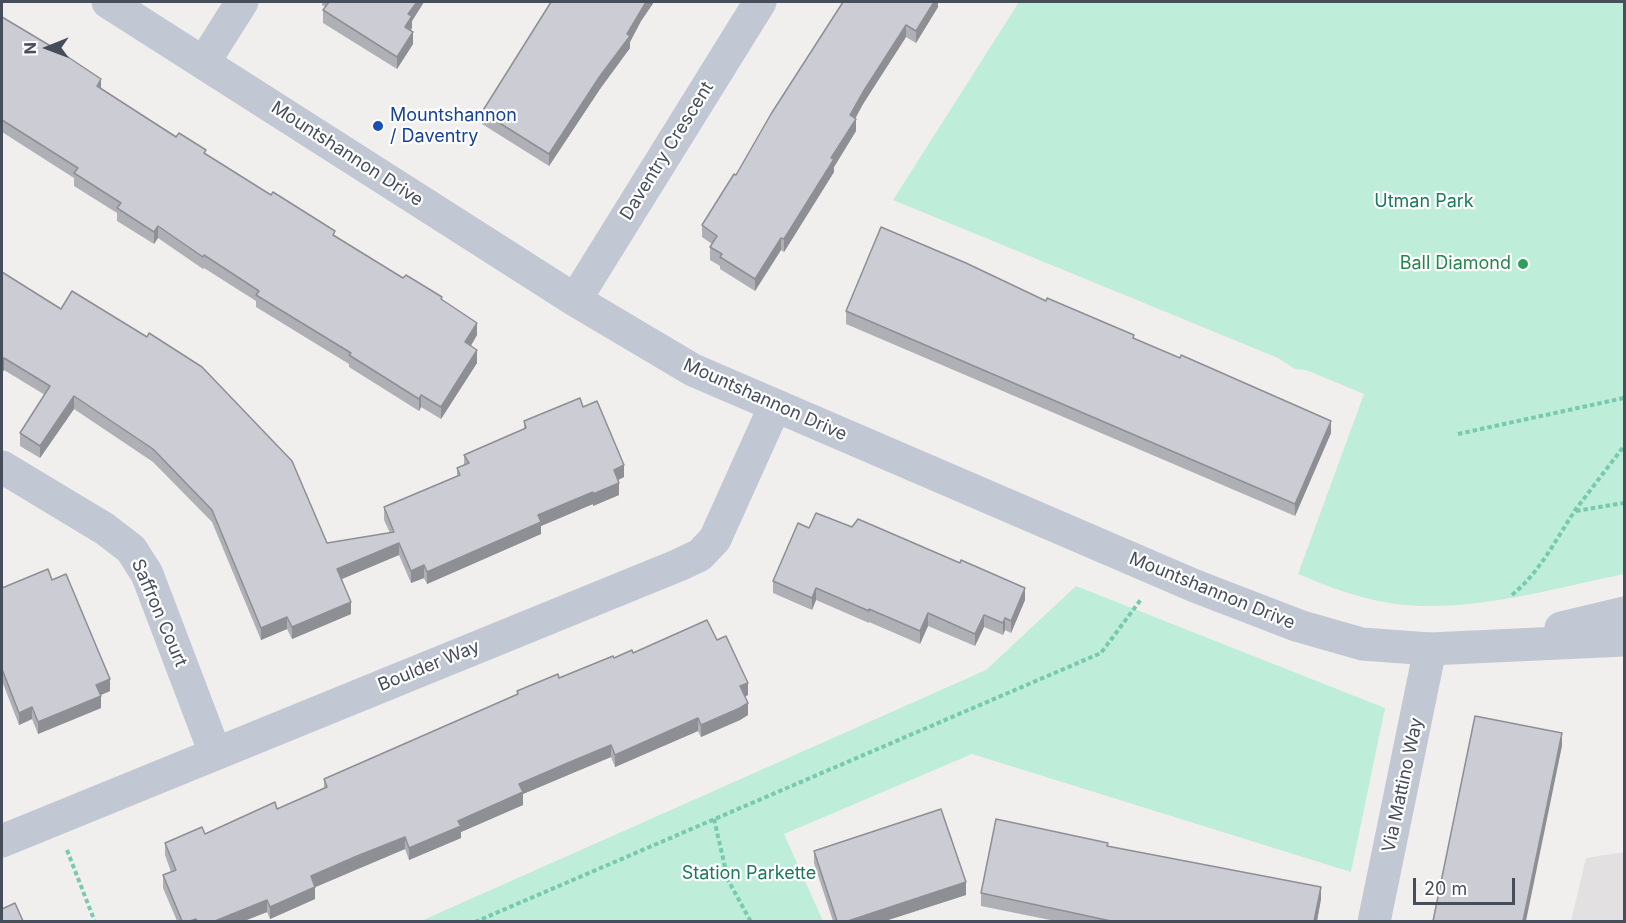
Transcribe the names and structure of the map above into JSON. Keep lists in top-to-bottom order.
{
  "streets": {
    "street": [
      "Daventry Crescent",
      "Mountshannon Drive",
      "Saffron Court",
      "Boulder Way",
      "Via Mattino Way"
    ]
  },
  "crossings": [
    ["Daventry Crescent", "Mountshannon Drive"],
    ["Mountshannon Drive", "Boulder Way"],
    ["Mountshannon Drive", "Via Mattino Way"],
    ["Saffron Court", "Boulder Way"]
  ],
  "parks": ["Utman Park", "Station Parkette"],
  "places": ["Mountshannon / Daventry", "Ball Diamond"],
  "scale_bar": "20 m",
  "north": "left"
}
